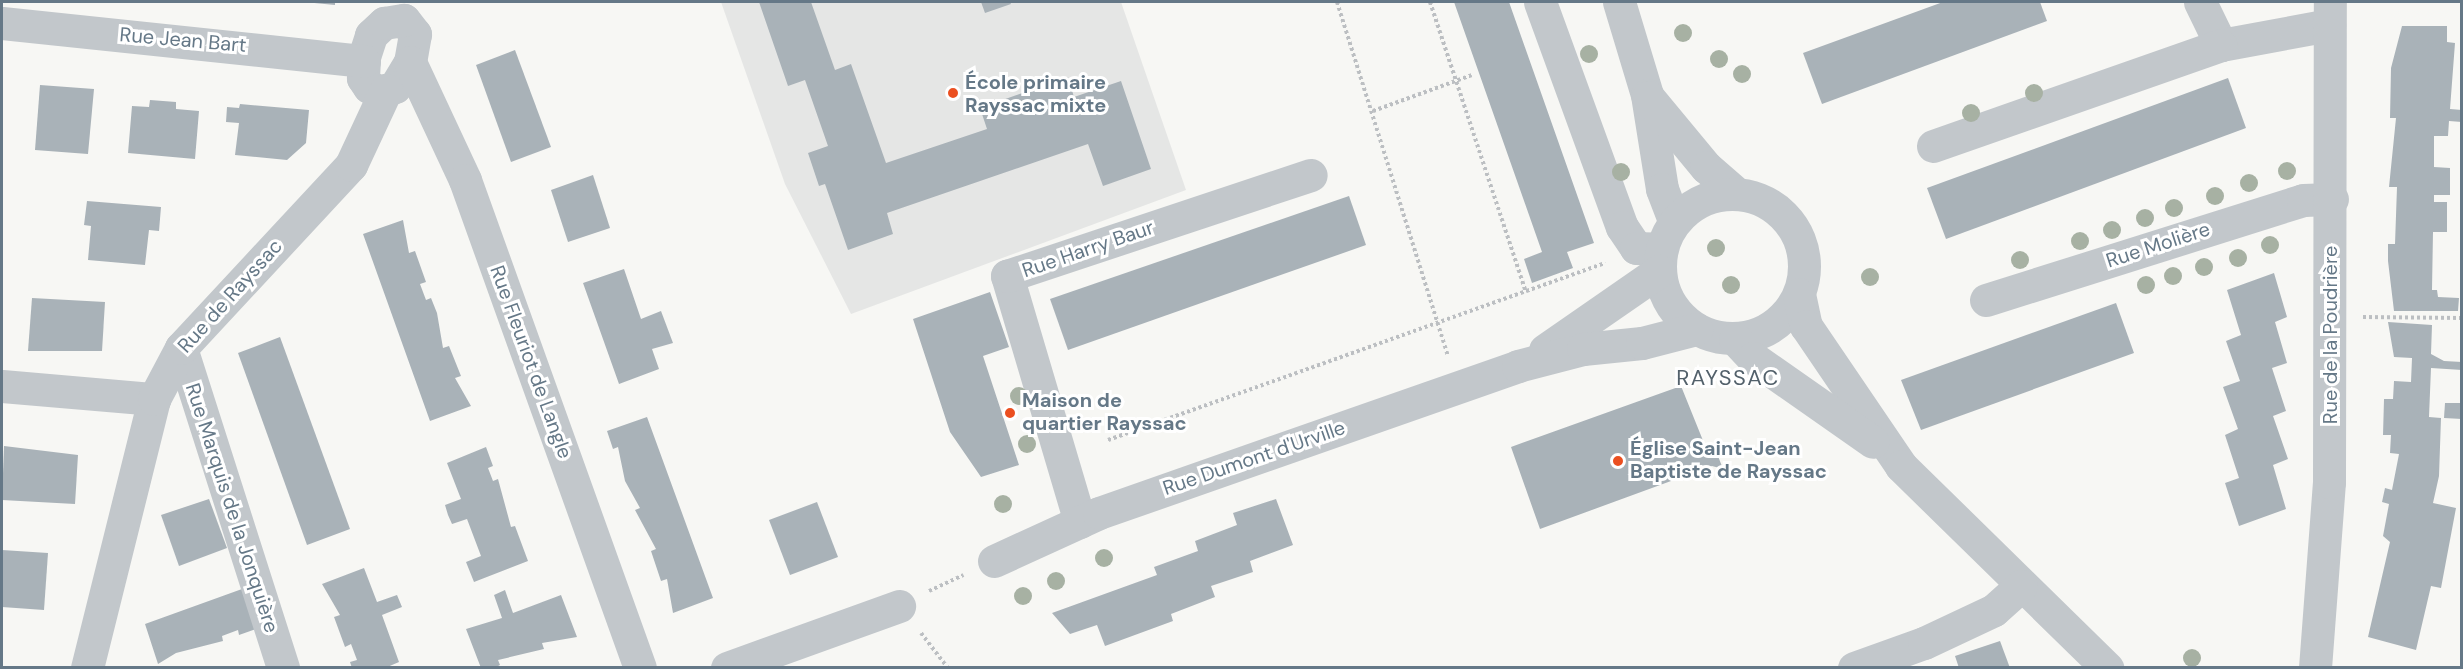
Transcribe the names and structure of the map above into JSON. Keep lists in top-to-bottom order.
{
  "streets": {
    "street": [
      "Rue Jean Bart",
      "Rue Molière",
      "Rue Harry Baur",
      "Rue de Rayssac",
      "Rue de la Poudrière",
      "Rue Fleuriot de Langle",
      "Rue Dumont d'Urville",
      "Rue Marquis de la Jonquière"
    ]
  },
  "crossings": [
    ["Rue Molière", "Rue de la Poudrière"],
    ["Rue Harry Baur", "Rue Dumont d'Urville"],
    ["Rue de Rayssac", "Rue Fleuriot de Langle"],
    ["Rue de Rayssac", "Rue Marquis de la Jonquière"]
  ],
  "districts": ["RAYSSAC"],
  "places": ["École primaire Rayssac mixte", "Maison de quartier Rayssac", "Église Saint-Jean Baptiste de Rayssac"]
}
